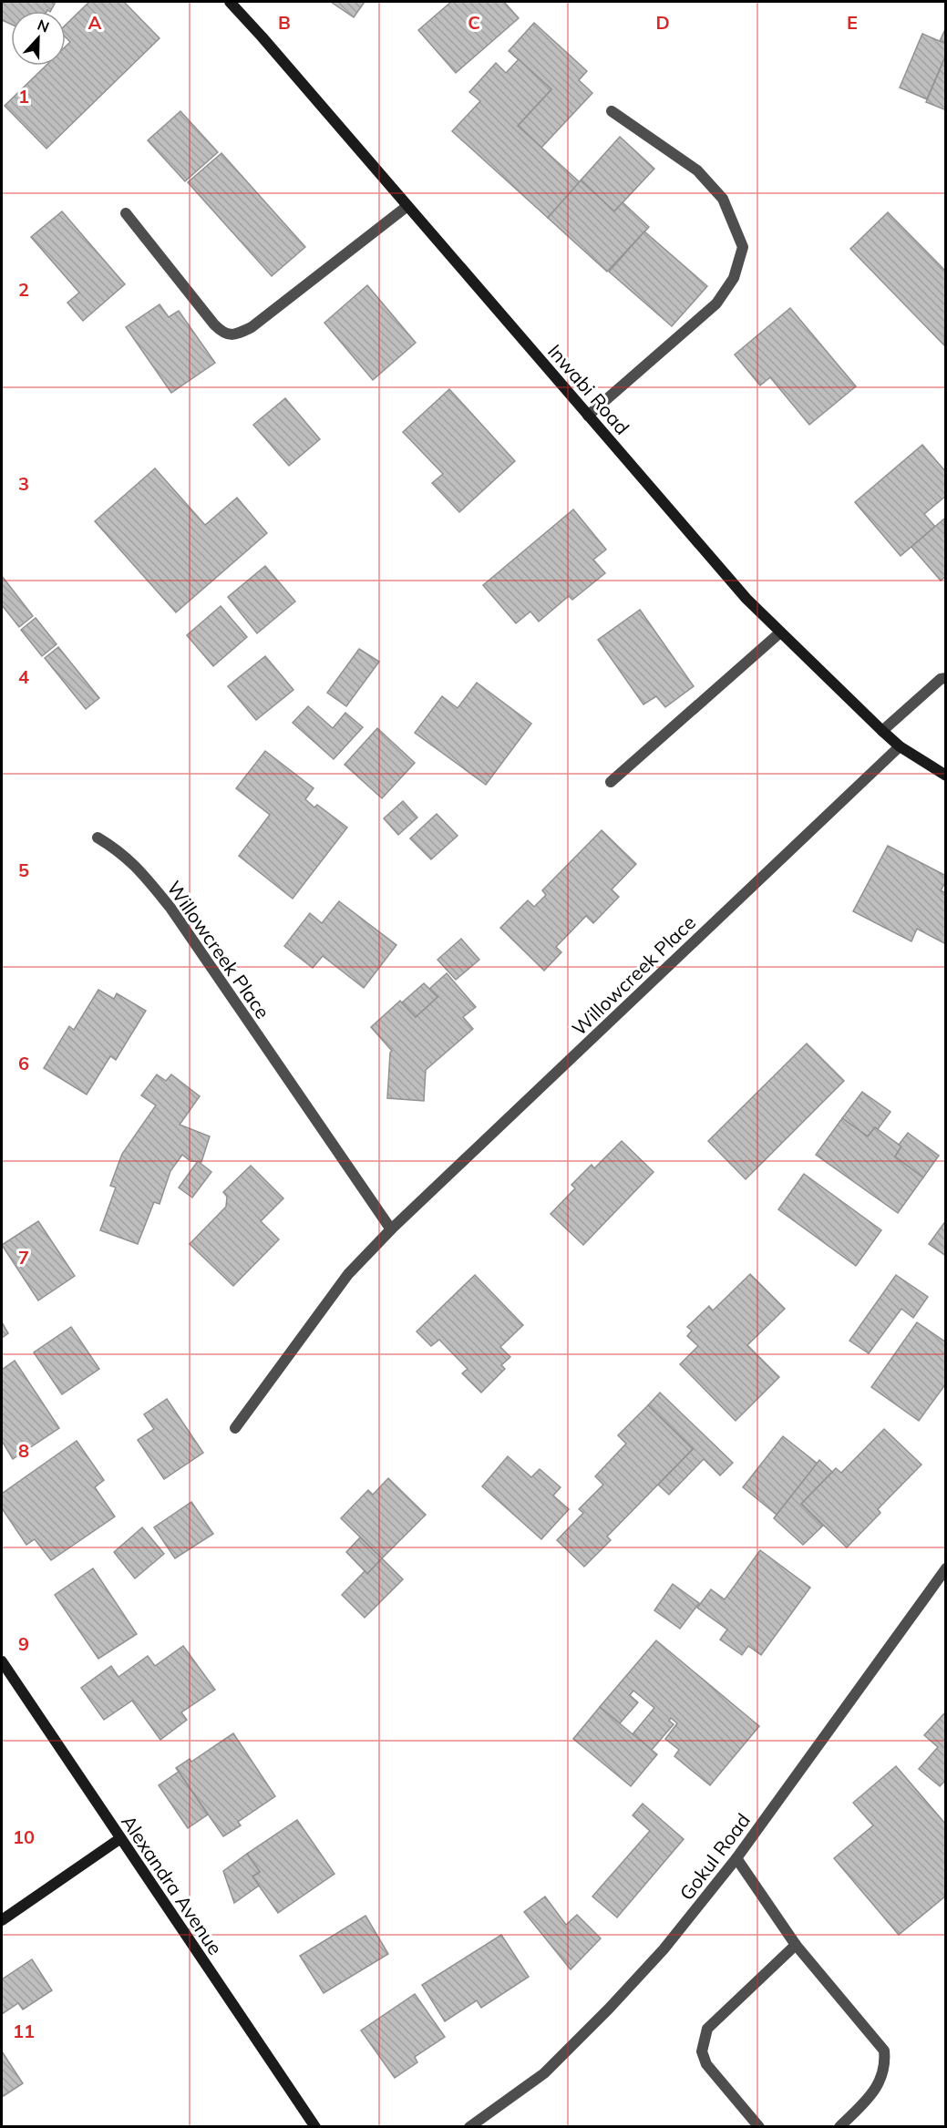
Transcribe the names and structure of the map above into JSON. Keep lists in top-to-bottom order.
{
  "streets": {
    "street": [
      "Inwabi Road",
      "Willowcreek Place",
      "Gokul Road",
      "Alexandra Avenue"
    ]
  },
  "crossings": [
    ["Inwabi Road", "Willowcreek Place"]
  ],
  "north": "top",
  "grid": {
    "columns": [
      "A",
      "B",
      "C",
      "D",
      "E"
    ],
    "rows": [
      "1",
      "2",
      "3",
      "4",
      "5",
      "6",
      "7",
      "8",
      "9",
      "10",
      "11"
    ]
  }
}
